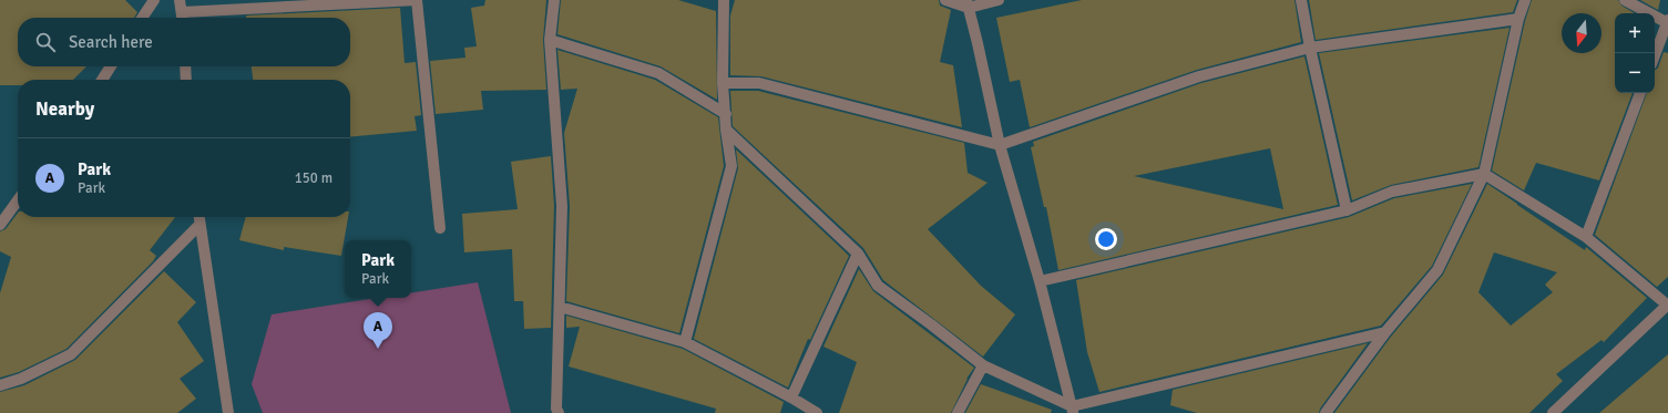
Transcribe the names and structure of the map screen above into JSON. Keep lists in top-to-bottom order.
{
  "north": "bottom",
  "page": {
    "map_buttons": ["+", "−"],
    "search": "Search here",
    "heading": "Nearby",
    "list": [
      {
        "mark": "A",
        "name": "Park",
        "note": "Park",
        "value": "150 m"
      }
    ],
    "popup": ["Park", "Park"],
    "pins": "A"
  }
}
